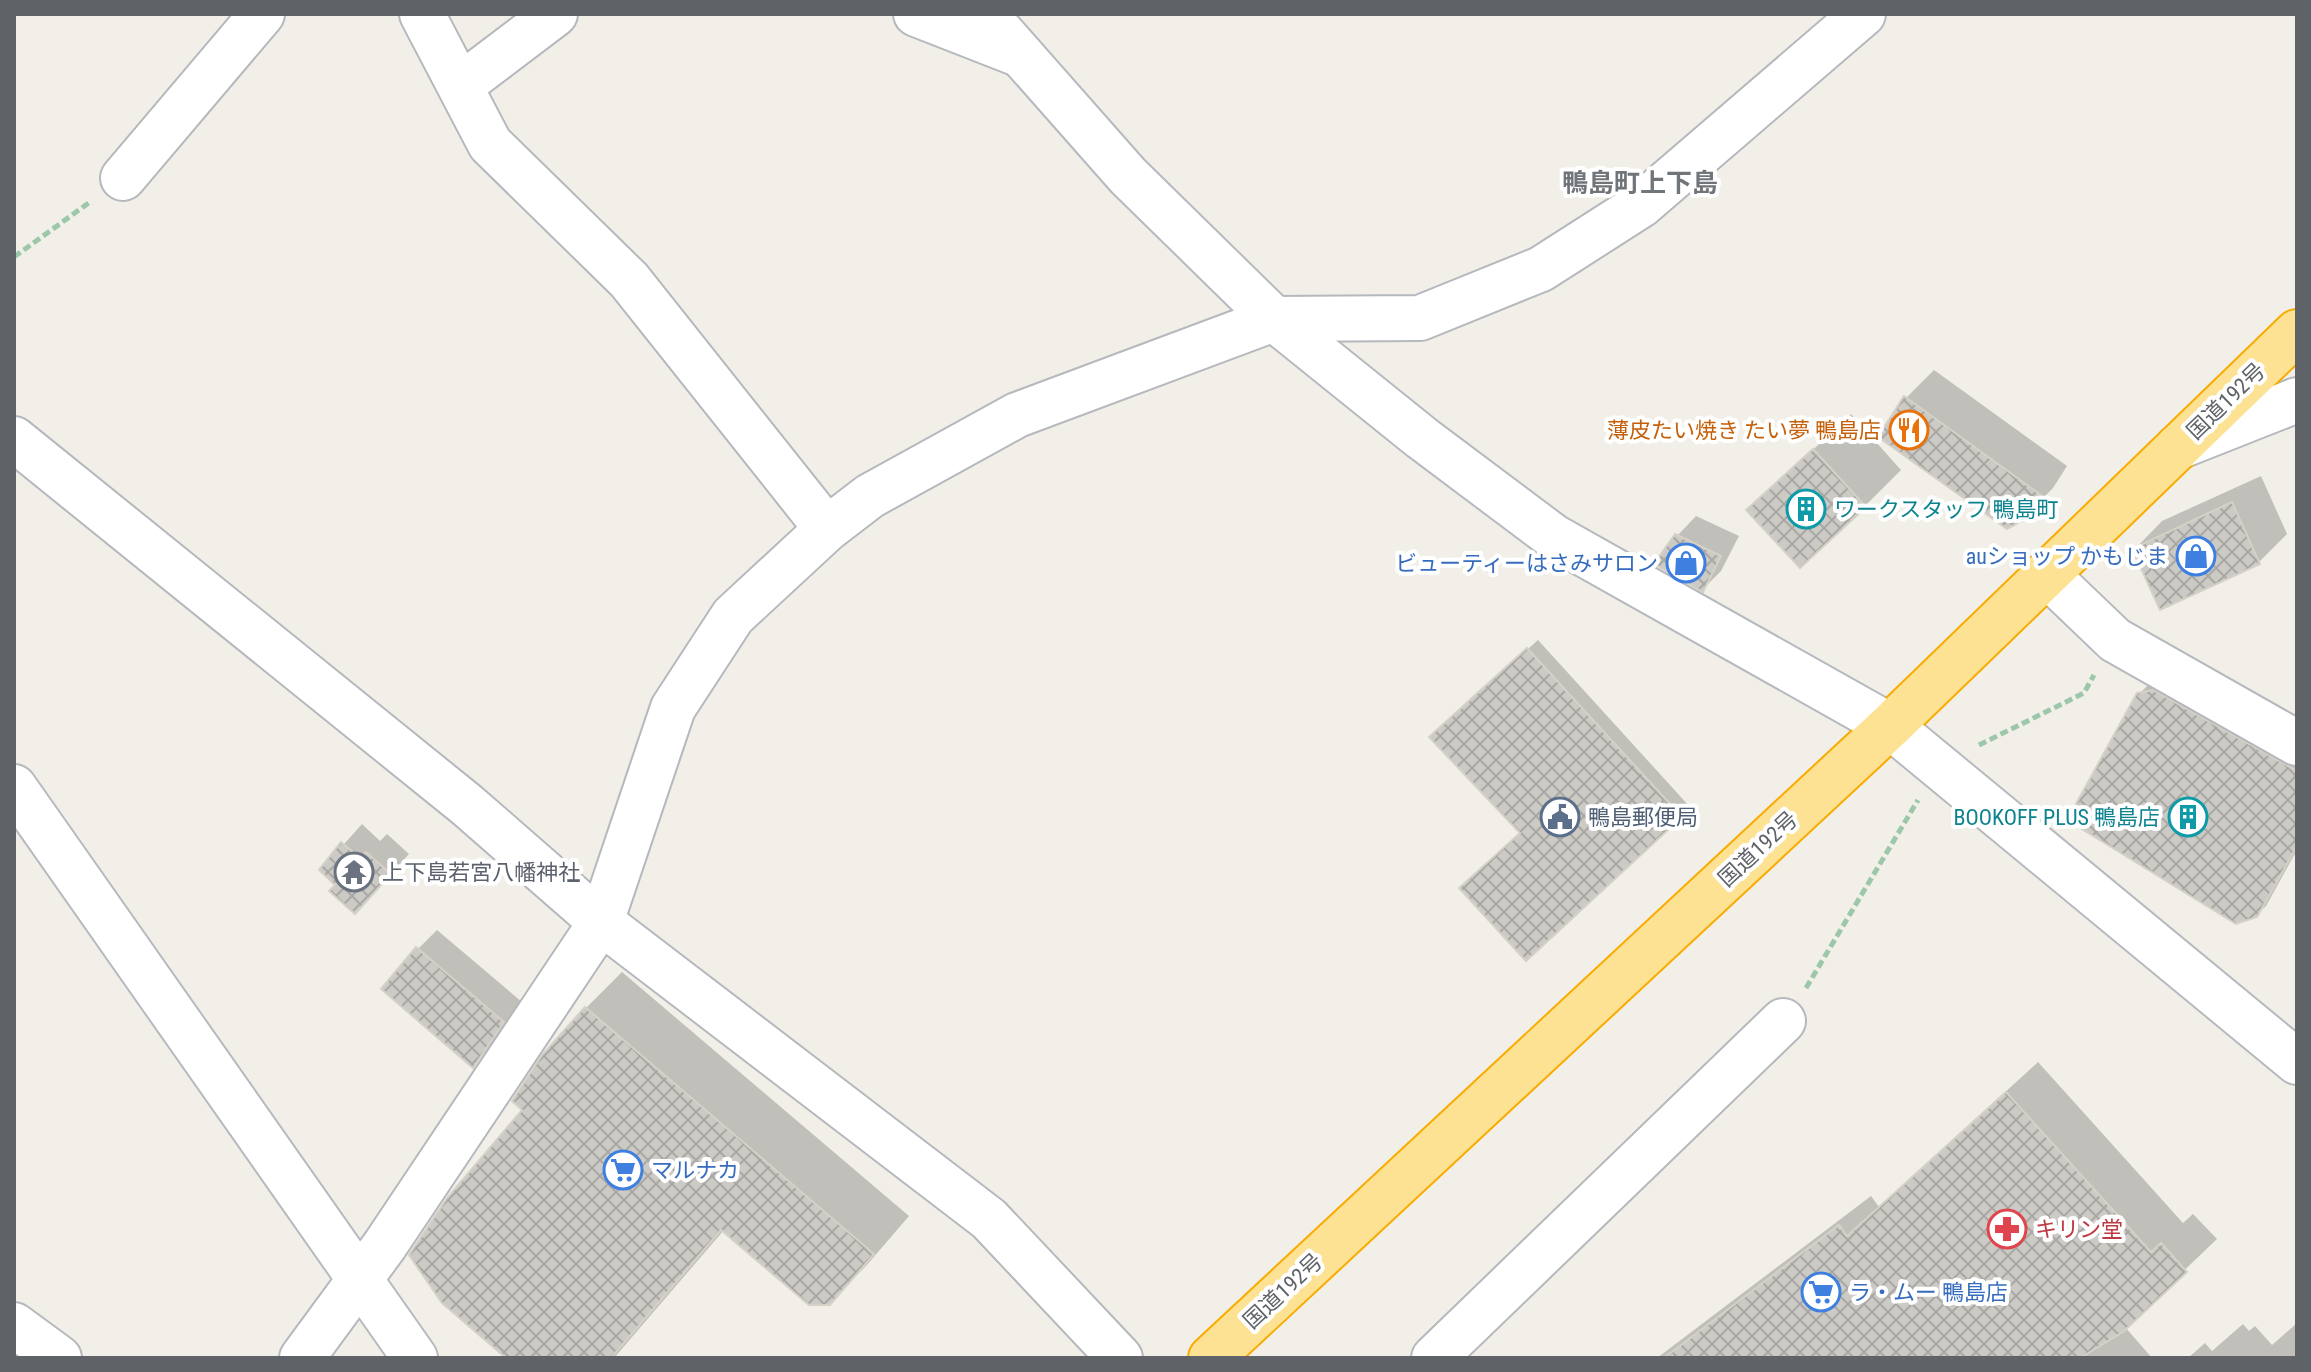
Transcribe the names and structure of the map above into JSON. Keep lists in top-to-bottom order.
{
  "streets": {
    "highway": ["国道192号"]
  },
  "districts": ["鴨島町上下島"],
  "places": {
    "restaurant": ["薄皮たい焼き たい夢 鴨島店"],
    "building": ["ワークスタッフ 鴨島町", "BOOKOFF PLUS 鴨島店"],
    "shop": ["auショップ かもじま", "ビューティーはさみサロン"],
    "public building": ["鴨島郵便局"],
    "temple": ["上下島若宮八幡神社"],
    "supermarket": ["マルナカ", "ラ・ムー 鴨島店"],
    "pharmacy": ["キリン堂"]
  }
}
